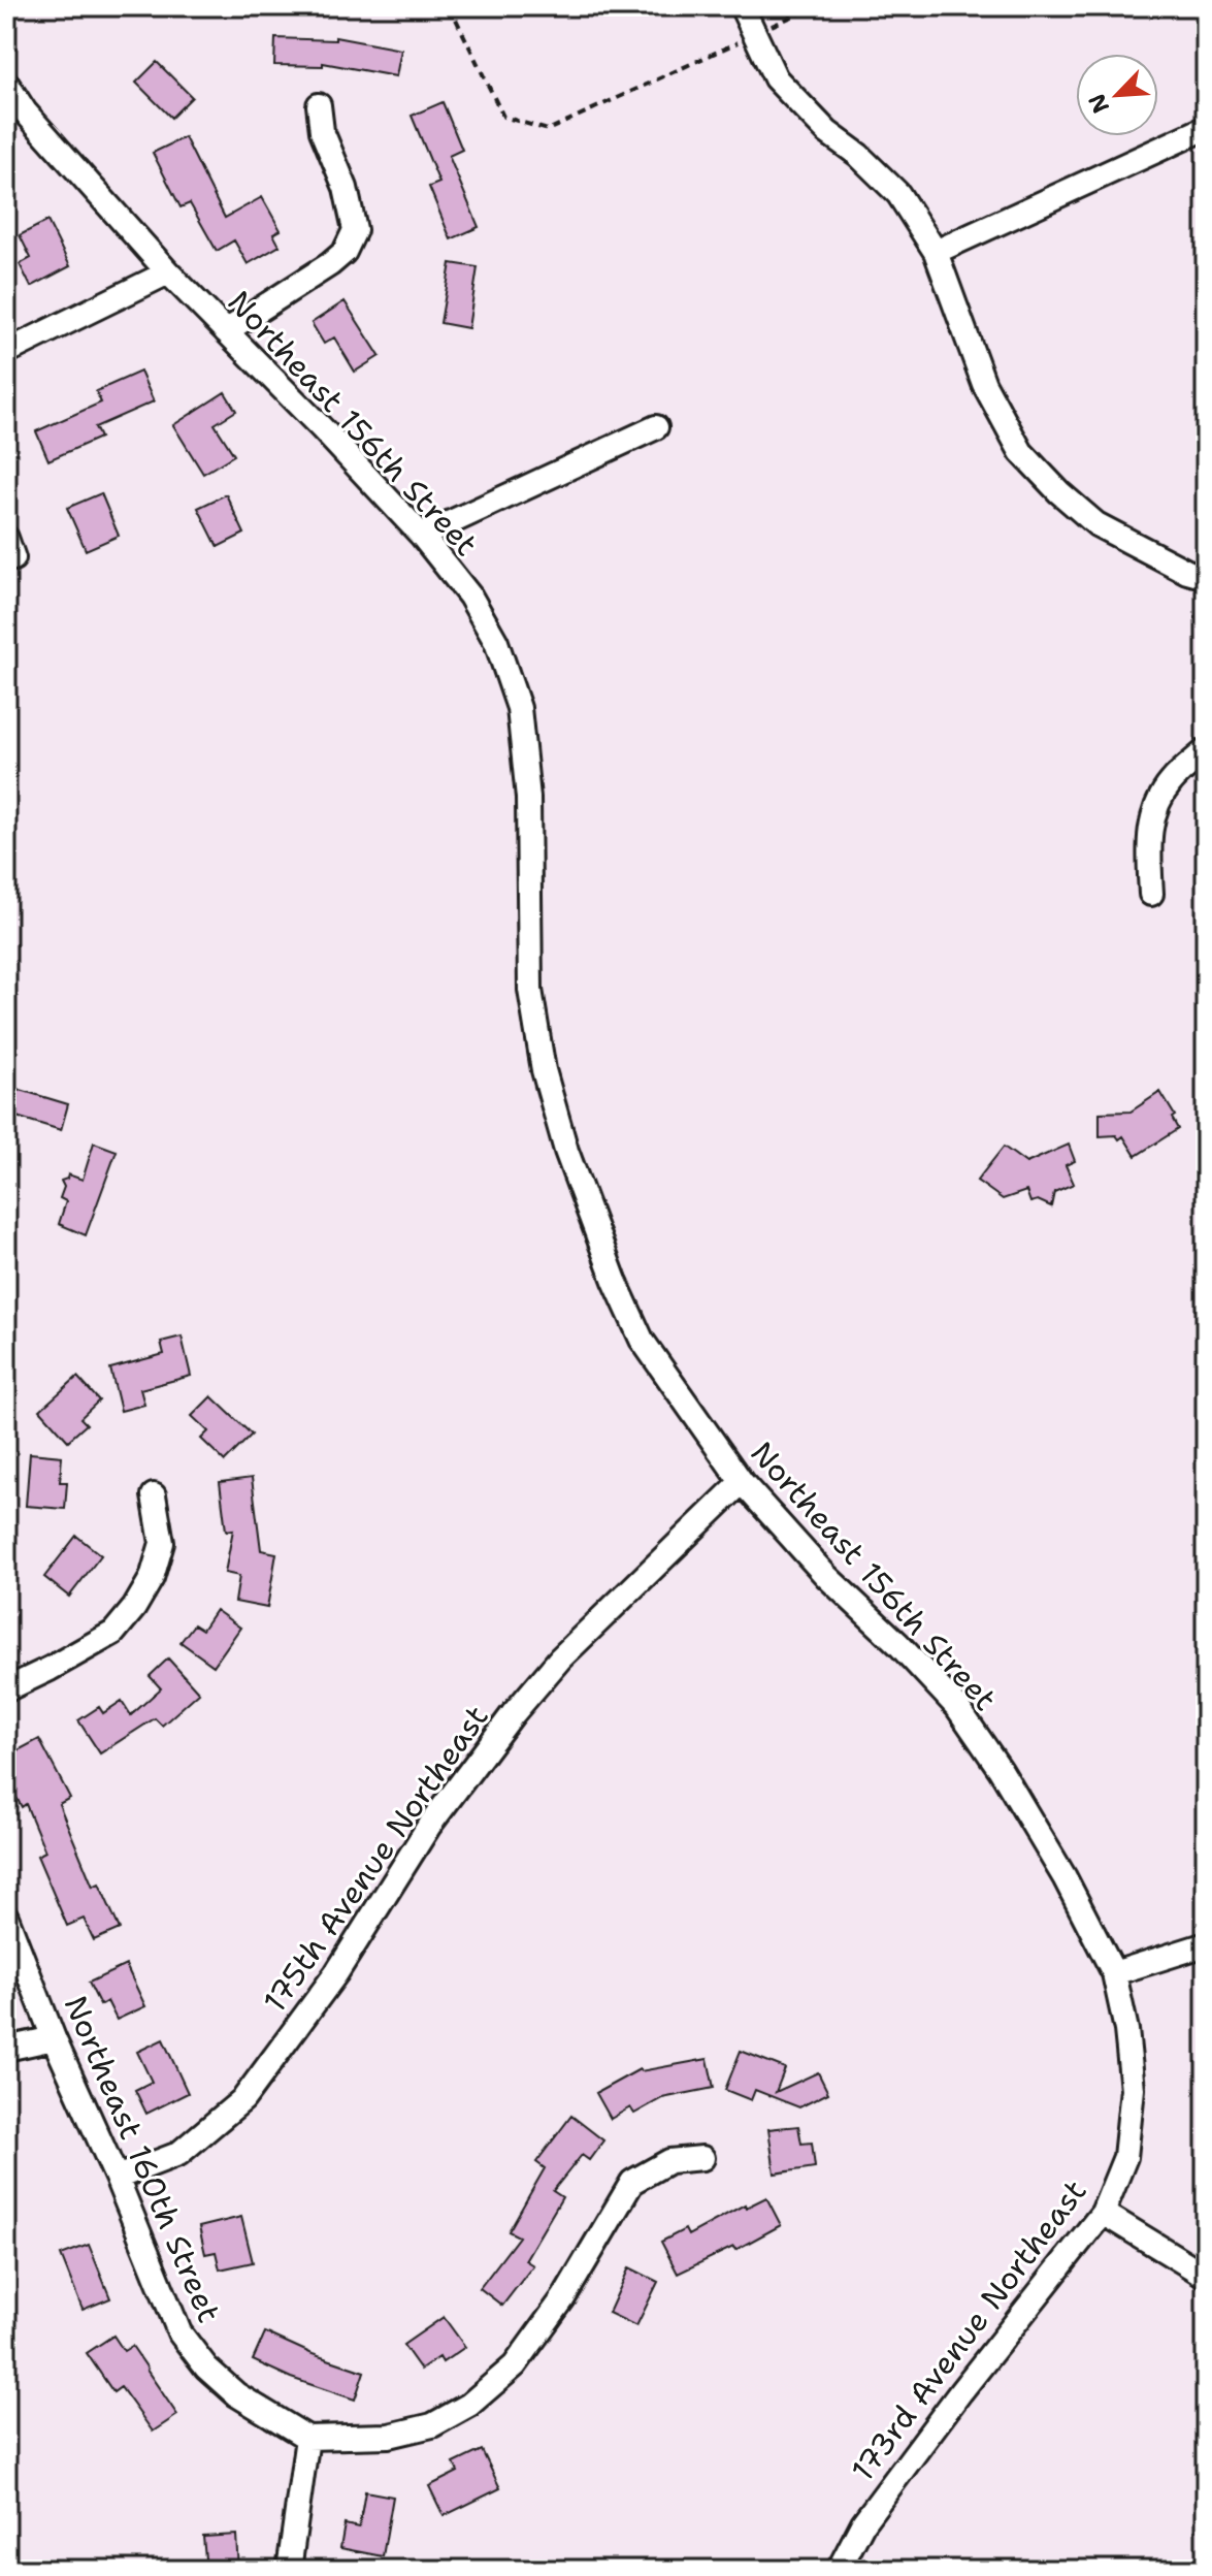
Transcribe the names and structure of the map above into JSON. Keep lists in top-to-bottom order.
{
  "streets": {
    "street": [
      "Northeast 156th Street",
      "175th Avenue Northeast",
      "Northeast 160th Street",
      "173rd Avenue Northeast"
    ]
  },
  "crossings": [
    ["Northeast 156th Street", "175th Avenue Northeast"],
    ["Northeast 156th Street", "173rd Avenue Northeast"],
    ["175th Avenue Northeast", "Northeast 160th Street"]
  ],
  "north": "bottom left"
}
